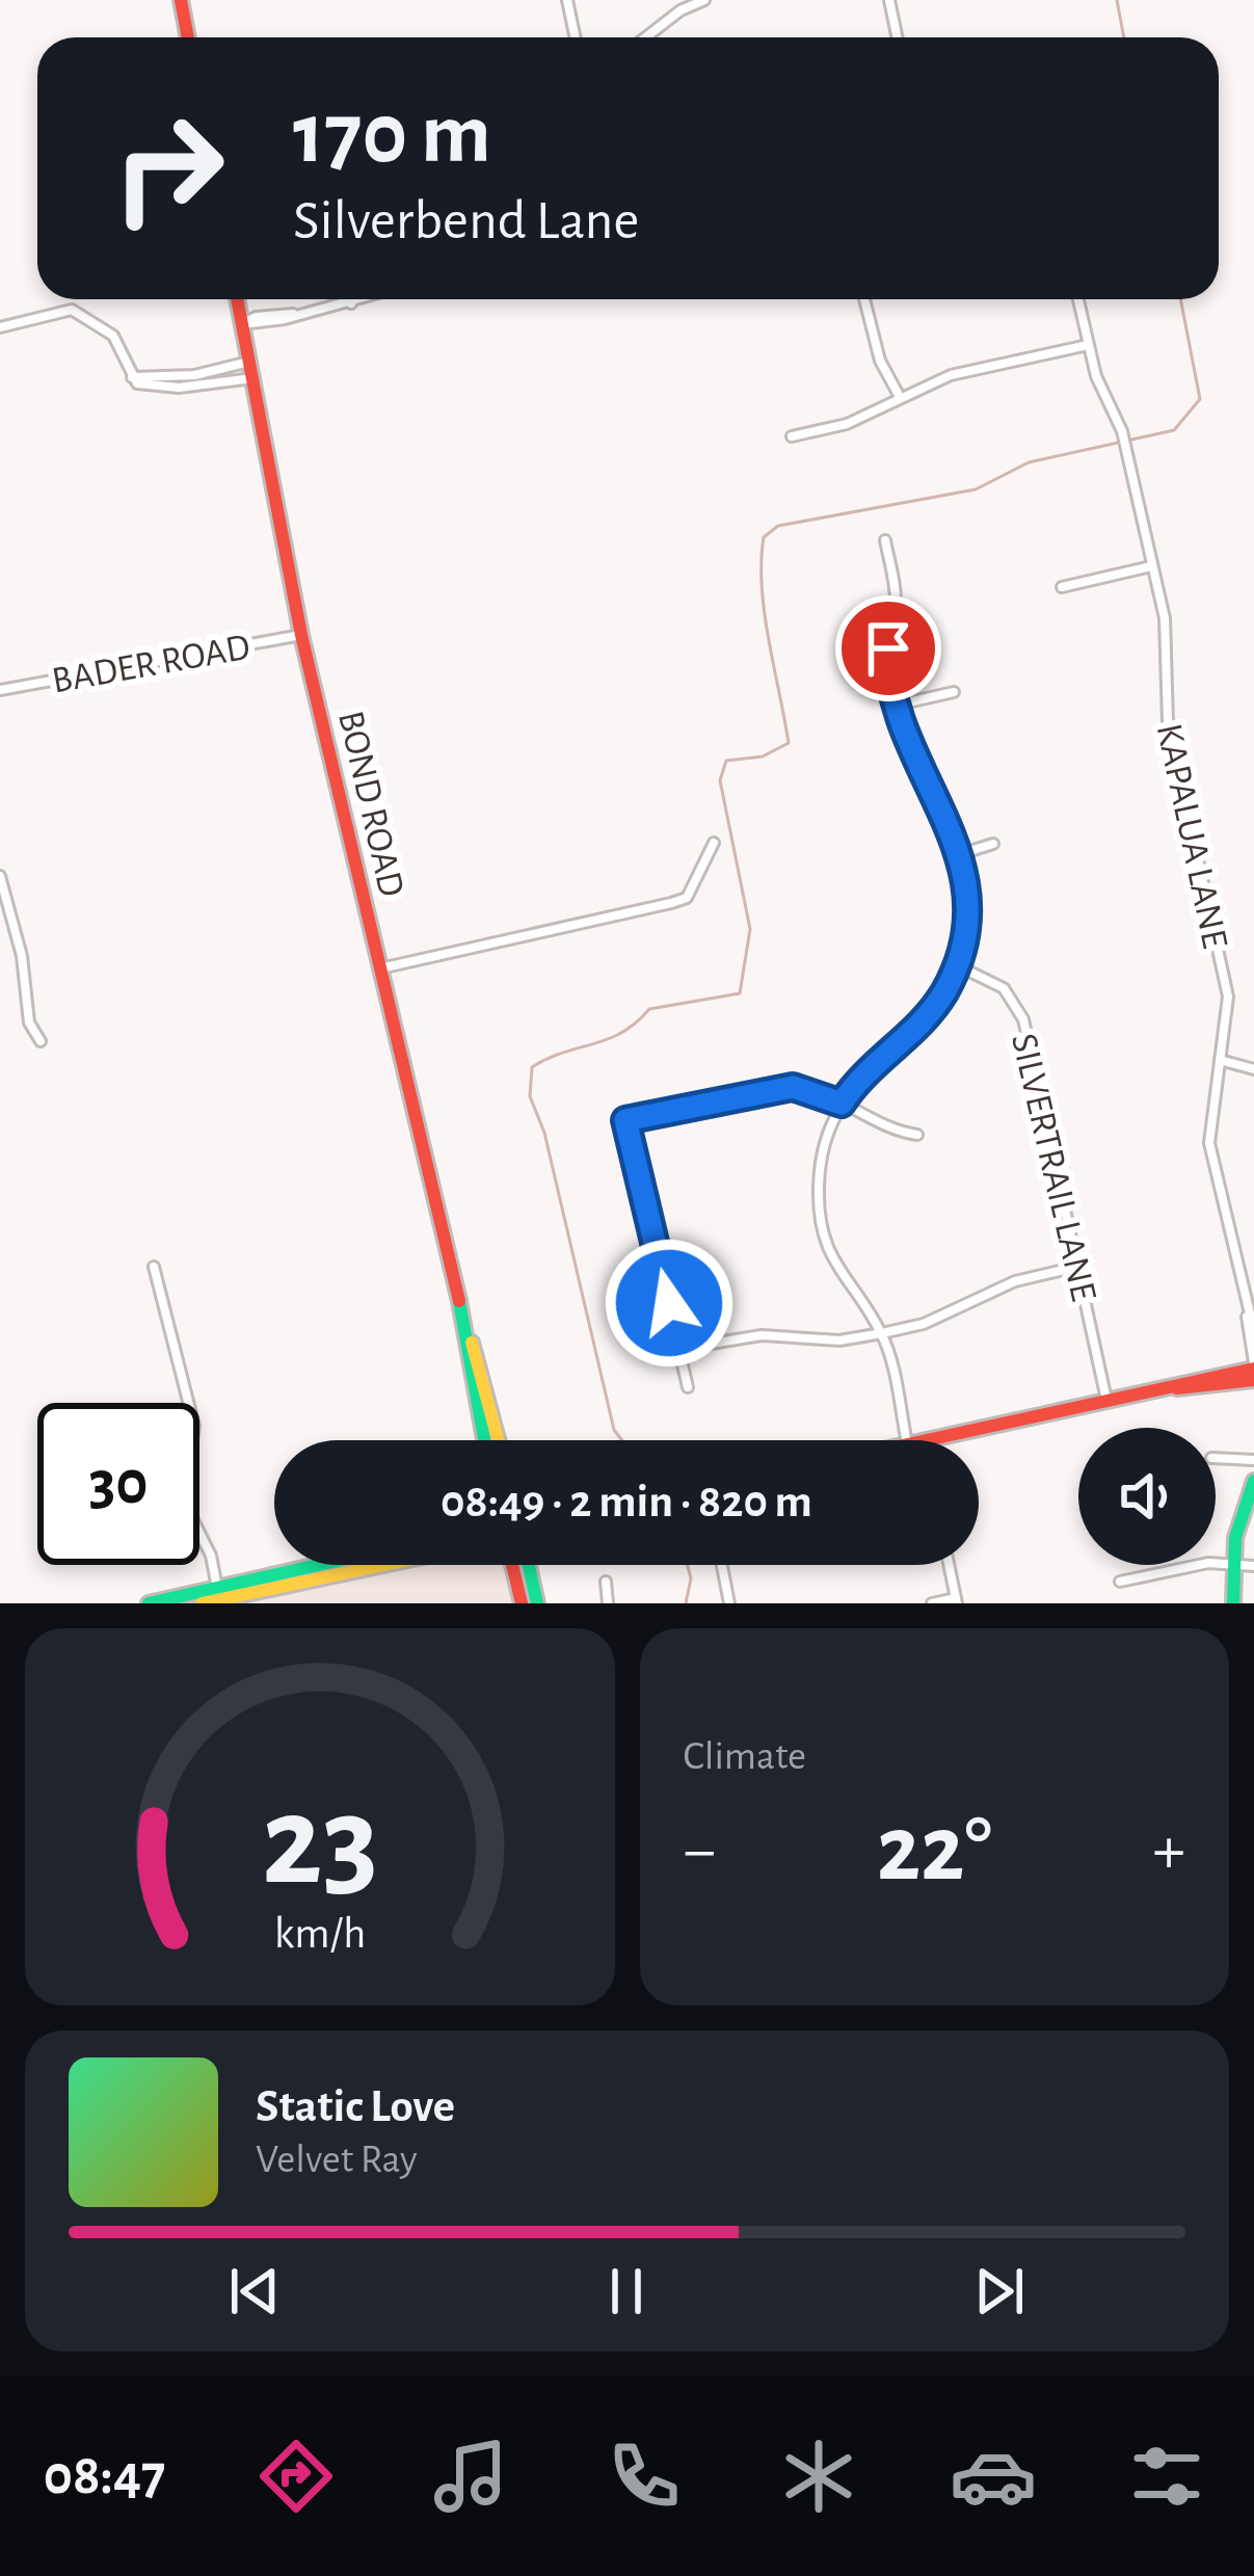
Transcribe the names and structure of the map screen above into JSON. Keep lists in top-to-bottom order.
{
  "streets": {
    "main road": ["BOND ROAD"],
    "street": ["BADER ROAD", "KAPALUA LANE", "SILVERTRAIL LANE"]
  },
  "crossings": [
    ["BADER ROAD", "BOND ROAD"]
  ],
  "page": {
    "turn": ["170 m", "Silverbend Lane"],
    "limit": "30",
    "trip": "08:49 · 2 min · 820 m",
    "tile": "Climate",
    "heat": ["−", "22°", "+"],
    "song": ["Static Love", "Velvet Ray"],
    "tabs": "08:47",
    "gauge": ["23", "km/h"]
  }
}
